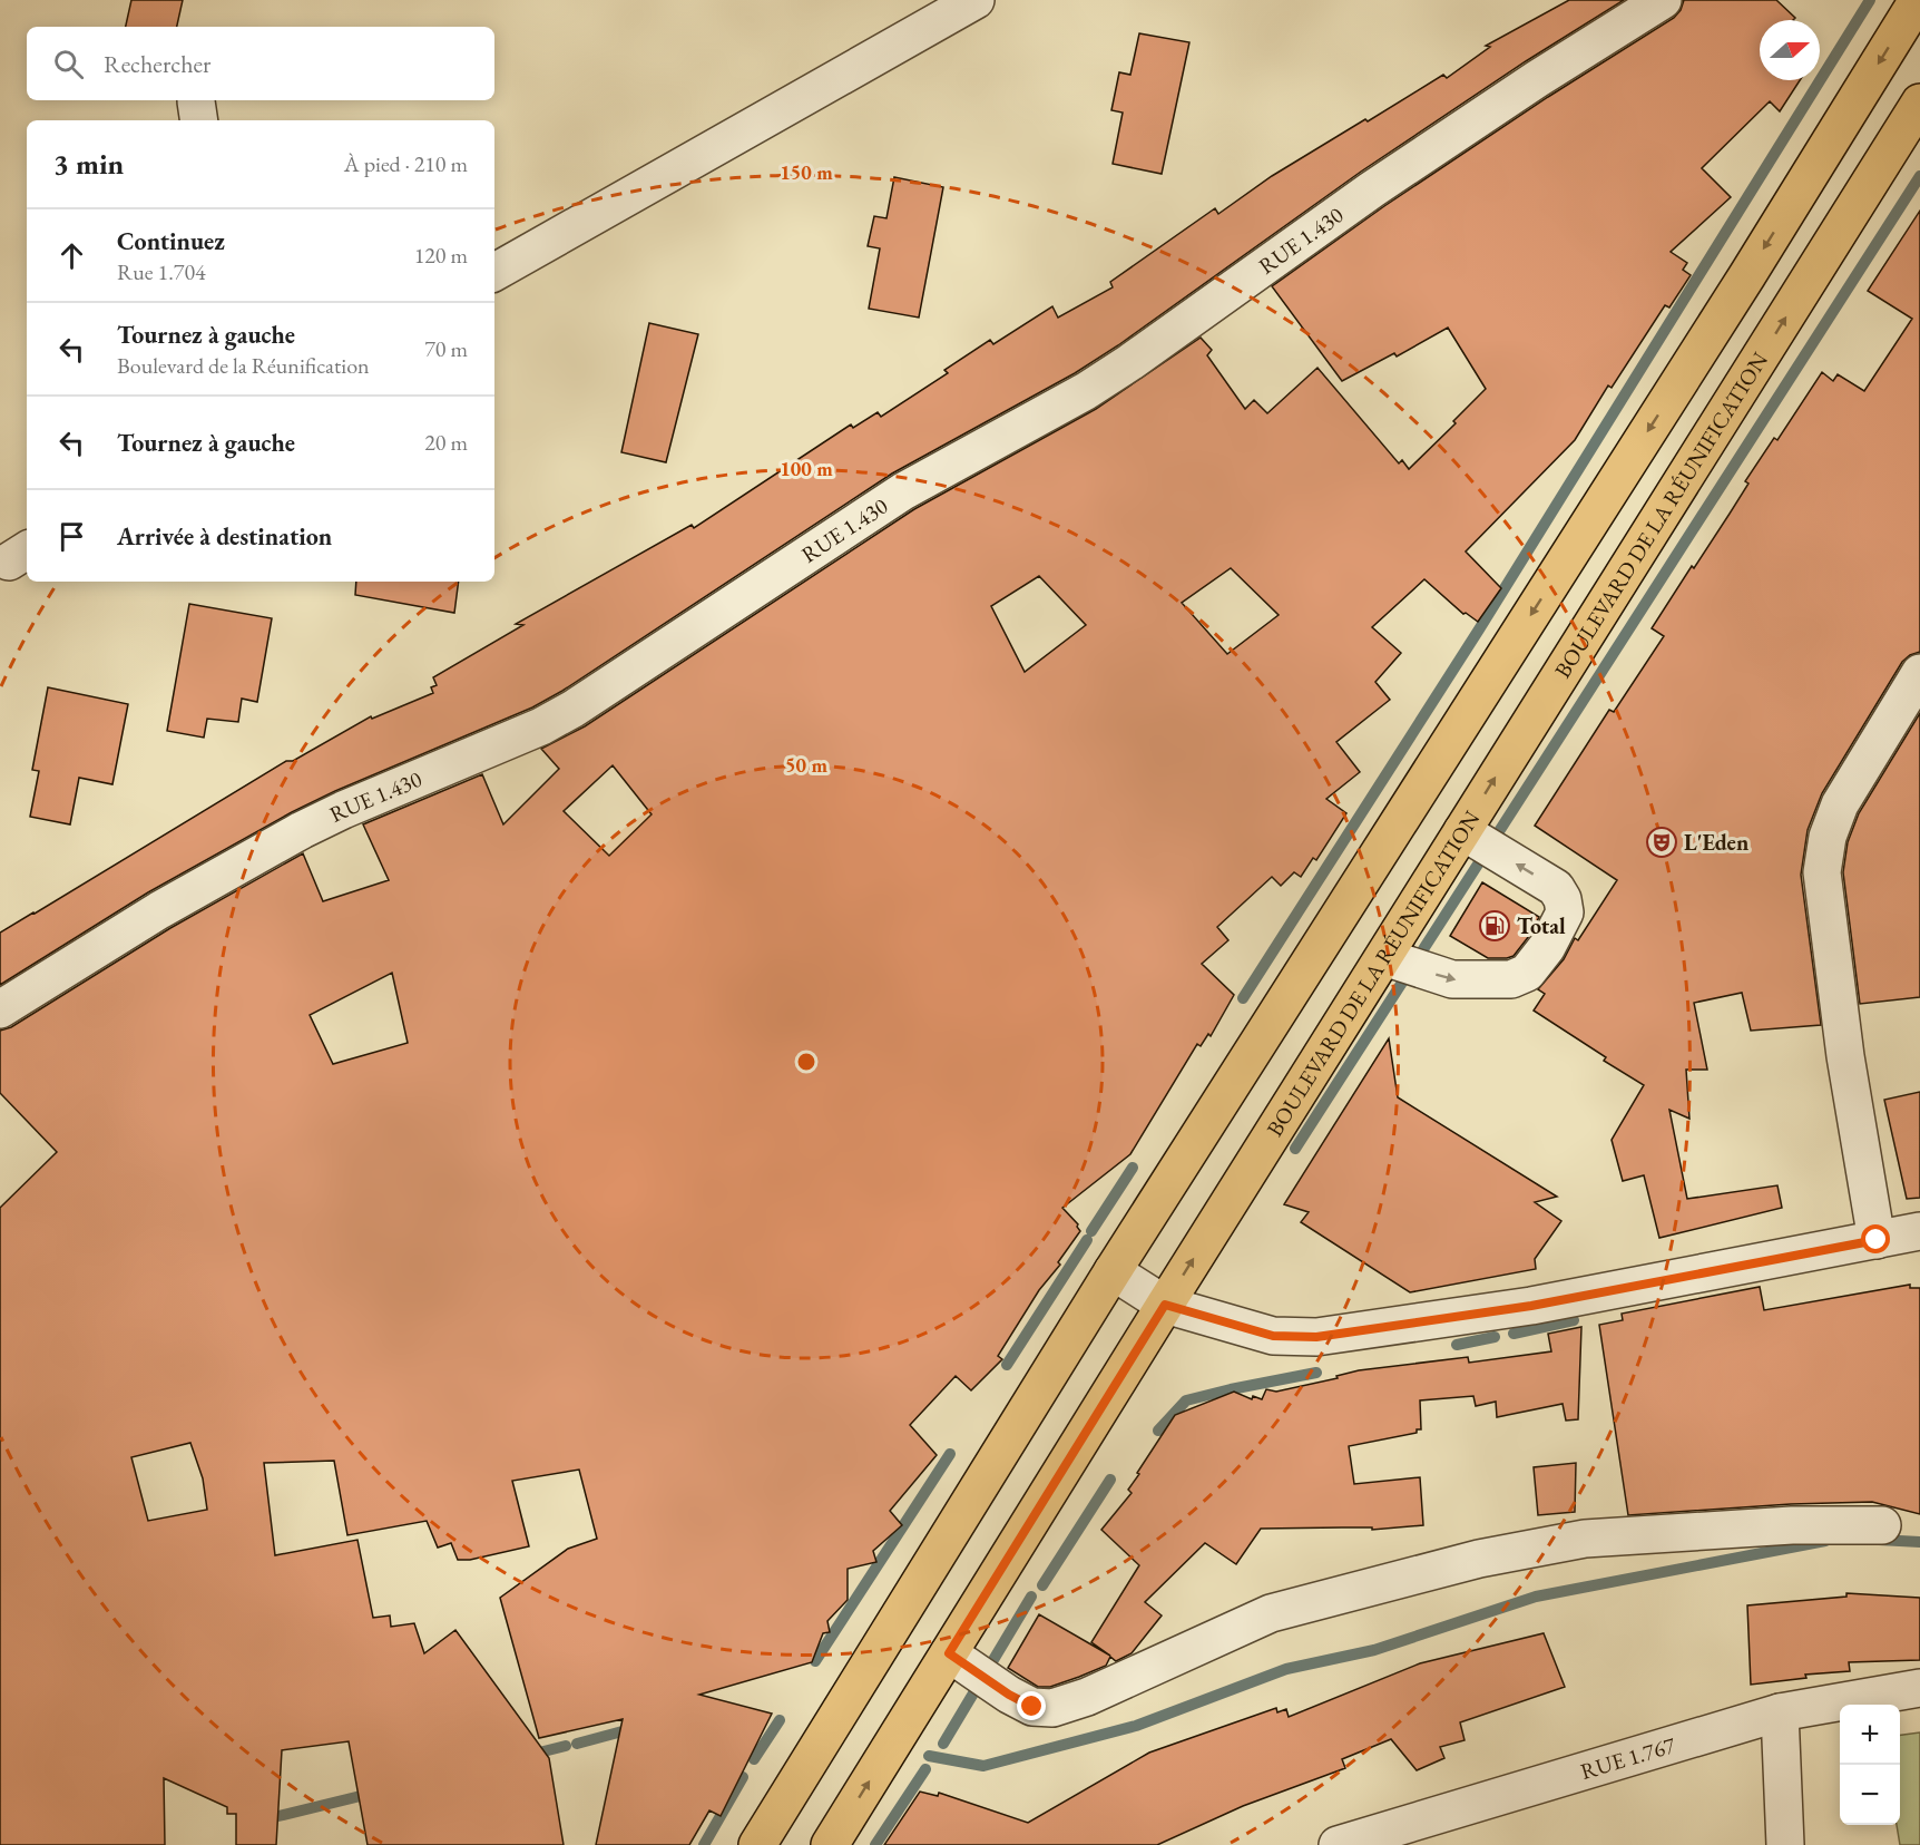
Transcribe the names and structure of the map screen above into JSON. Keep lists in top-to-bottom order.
{
  "streets": {
    "main road": ["BOULEVARD DE LA RÉUNIFICATION"],
    "street": ["RUE 1.430", "RUE 1.767"]
  },
  "places": {
    "theatre": ["L'Eden"],
    "fuel station": ["Total"]
  },
  "north": "right",
  "page": {
    "search": "Rechercher",
    "heading": ["3 min", "À pied · 210 m"],
    "list": [
      ["Continuez", "Rue 1.704", "120 m"],
      ["Tournez à gauche", "Boulevard de la Réunification", "70 m"],
      ["Tournez à gauche", "20 m"],
      "Arrivée à destination"
    ],
    "map_buttons": ["+", "−"]
  },
  "rings": ["150 m", "100 m", "50 m"]
}
